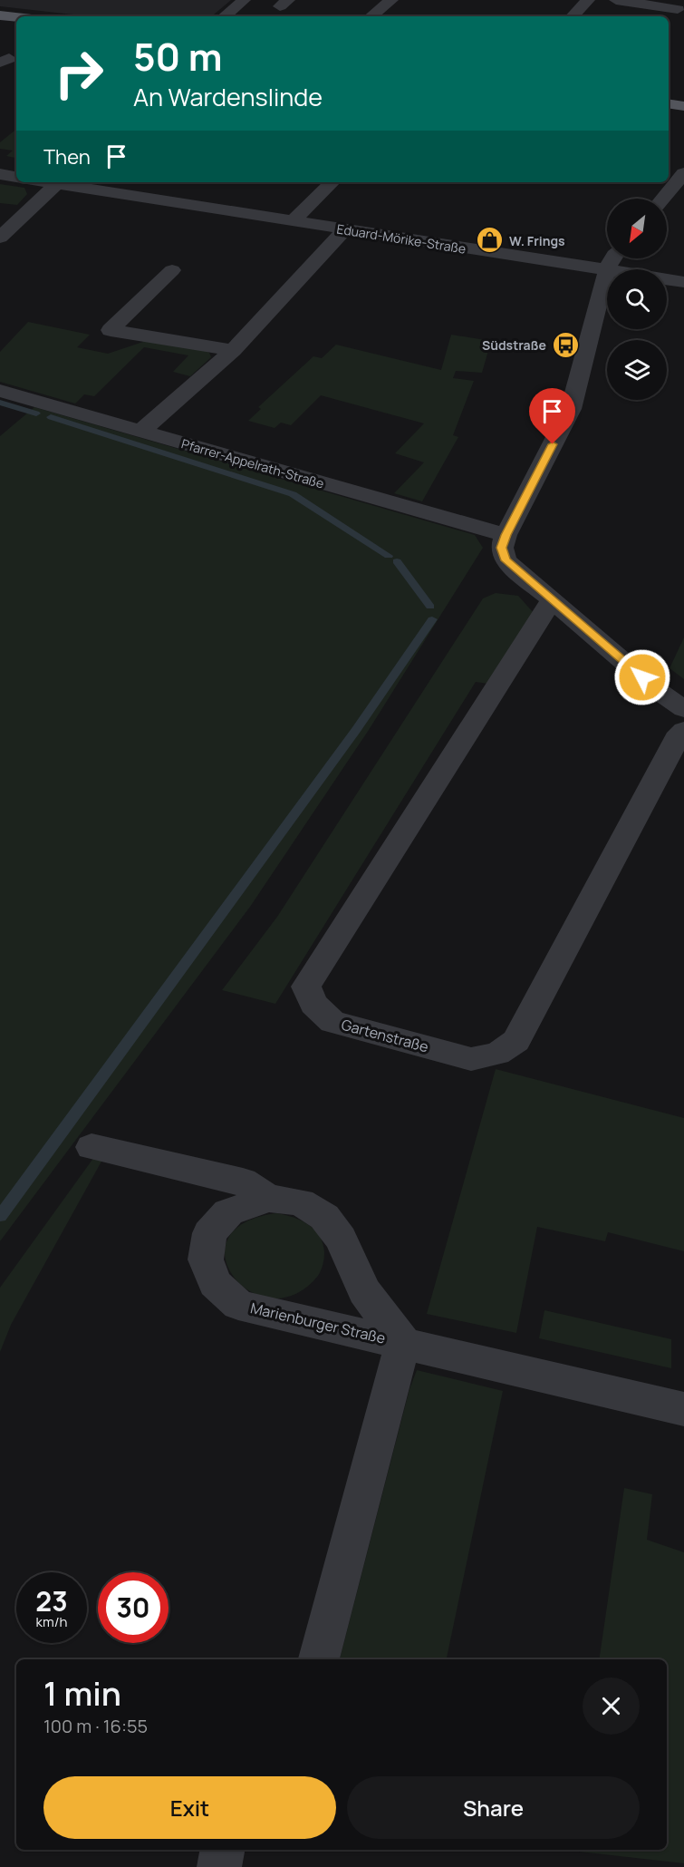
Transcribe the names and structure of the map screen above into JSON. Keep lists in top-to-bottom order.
{
  "streets": {
    "street": [
      "Eduard-Mörike-Straße",
      "Pfarrer-Appelrath-Straße",
      "Gartenstraße",
      "Marienburger Straße"
    ]
  },
  "places": {
    "shop": ["W. Frings"],
    "bus stop": ["Südstraße"]
  },
  "north": "bottom left",
  "page": {
    "turn": ["50 m", "An Wardenslinde"],
    "then": "Then",
    "speed": "23 km/h",
    "limit": "30",
    "heading": ["1 min", "100 m · 16:55"],
    "buttons": ["Exit", "Share"]
  }
}
